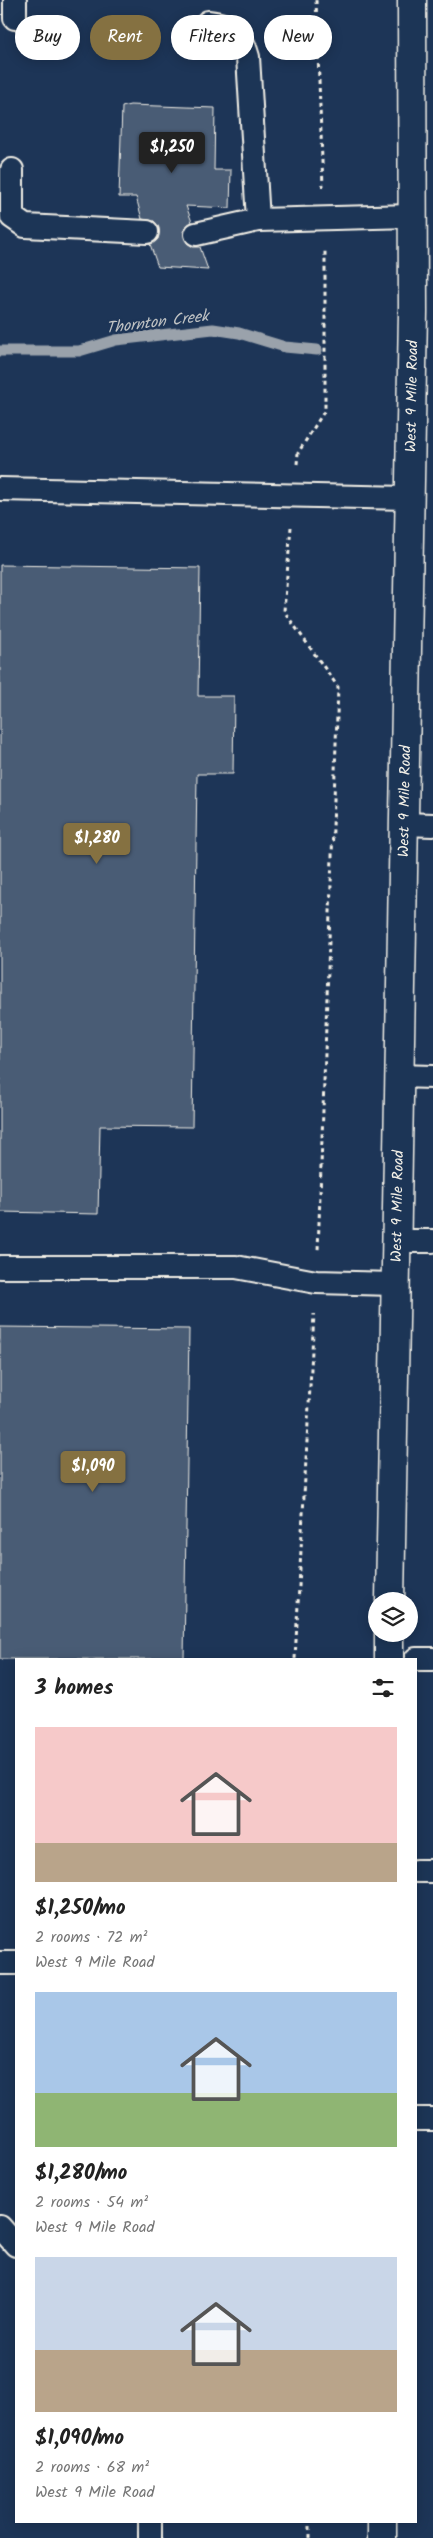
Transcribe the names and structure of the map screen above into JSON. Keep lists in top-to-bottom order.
{
  "streets": {
    "street": ["West 9 Mile Road"]
  },
  "water": ["Thornton Creek"],
  "page": {
    "chip": [
      "Buy",
      "Rent",
      "Filters",
      "New"
    ],
    "price": ["$1,250", "$1,280", "$1,090"],
    "heading": "3 homes",
    "list": [
      {
        "name": "$1,250/mo",
        "note": "2 rooms · 72 m² · West 9 Mile Road"
      },
      {
        "name": "$1,280/mo",
        "note": "2 rooms · 54 m² · West 9 Mile Road"
      },
      {
        "name": "$1,090/mo",
        "note": "2 rooms · 68 m² · West 9 Mile Road"
      }
    ]
  }
}
